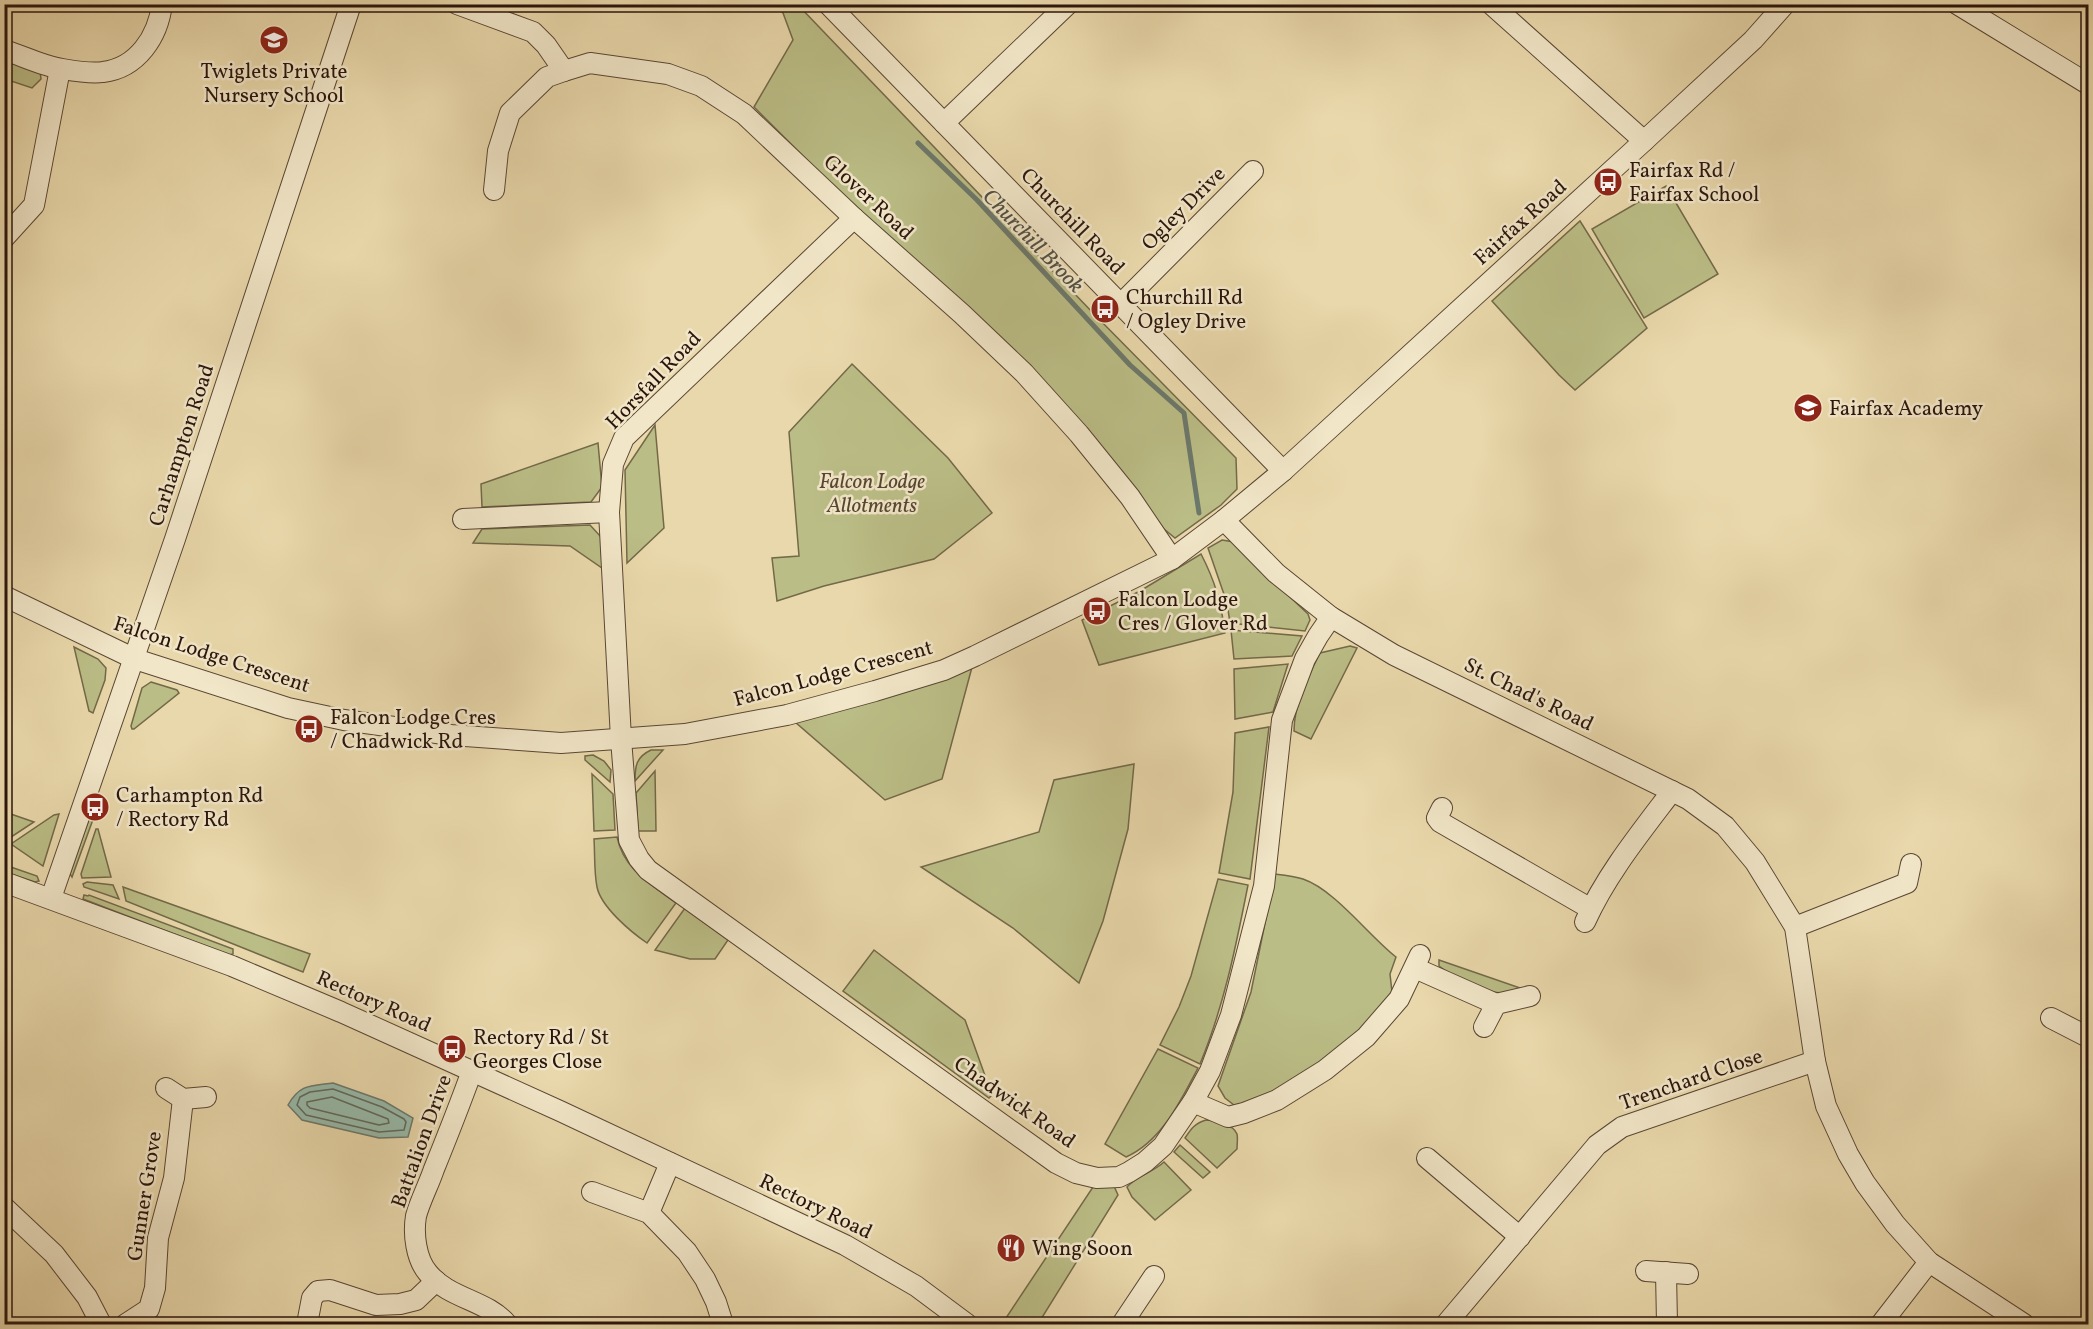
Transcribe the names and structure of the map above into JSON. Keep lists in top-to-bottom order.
{
  "streets": {
    "street": [
      "Glover Road",
      "Ogley Drive",
      "Churchill Road",
      "Fairfax Road",
      "Horsfall Road",
      "Carhampton Road",
      "Falcon Lodge Crescent",
      "St. Chad's Road",
      "Rectory Road",
      "Trenchard Close",
      "Chadwick Road",
      "Battalion Drive",
      "Gunner Grove"
    ]
  },
  "crossings": [
    ["Glover Road", "Horsfall Road"],
    ["Glover Road", "Falcon Lodge Crescent"],
    ["Ogley Drive", "Churchill Road"],
    ["Churchill Road", "Fairfax Road"],
    ["Churchill Road", "Falcon Lodge Crescent"],
    ["Fairfax Road", "Falcon Lodge Crescent"],
    ["Horsfall Road", "Falcon Lodge Crescent"],
    ["Horsfall Road", "Chadwick Road"],
    ["Carhampton Road", "Falcon Lodge Crescent"],
    ["Carhampton Road", "Rectory Road"],
    ["Falcon Lodge Crescent", "St. Chad's Road"],
    ["Falcon Lodge Crescent", "Chadwick Road"],
    ["St. Chad's Road", "Trenchard Close"],
    ["St. Chad's Road", "Chadwick Road"],
    ["Rectory Road", "Battalion Drive"]
  ],
  "water": ["Churchill Brook"],
  "parks": ["Falcon Lodge Allotments"],
  "places": {
    "school or university": ["Twiglets Private Nursery School", "Fairfax Academy"],
    "bus stop": [
      "Fairfax Rd / Fairfax School",
      "Churchill Rd / Ogley Drive",
      "Falcon Lodge Cres / Glover Rd",
      "Falcon Lodge Cres / Chadwick Rd",
      "Carhampton Rd / Rectory Rd",
      "Rectory Rd / St Georges Close"
    ],
    "restaurant": ["Wing Soon"]
  }
}
